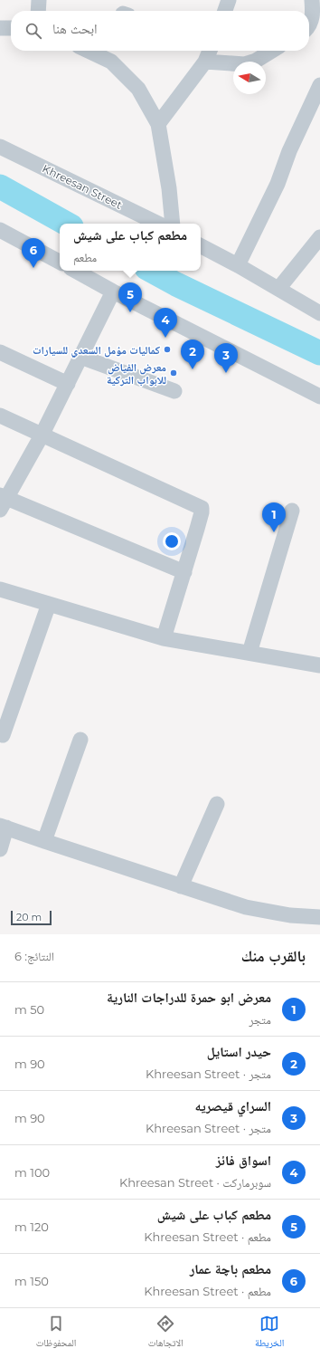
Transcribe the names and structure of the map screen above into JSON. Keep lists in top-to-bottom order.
{
  "streets": {
    "street": ["Khreesan Street"]
  },
  "places": ["كماليات مؤمل السعدي للسيارات", "معرض الفياض للابواب التركية"],
  "scale_bar": "20 m",
  "north": "left",
  "page": {
    "search": "ابحث هنا",
    "popup": ["مطعم كباب على شيش", "مطعم"],
    "pins": [
      "6",
      "5",
      "4",
      "2",
      "3",
      "1"
    ],
    "scale": "20 m",
    "heading": ["بالقرب منك", "النتائج: 6"],
    "list": [
      {
        "mark": "1",
        "name": "معرض ابو حمرة للدراجات النارية",
        "note": "متجر",
        "value": "50 m"
      },
      {
        "mark": "2",
        "name": "حيدر استايل",
        "note": "متجر · Khreesan Street",
        "value": "90 m"
      },
      {
        "mark": "3",
        "name": "السراي قيصريه",
        "note": "متجر · Khreesan Street",
        "value": "90 m"
      },
      {
        "mark": "4",
        "name": "اسواق فائز",
        "note": "سوبرماركت · Khreesan Street",
        "value": "100 m"
      },
      {
        "mark": "5",
        "name": "مطعم كباب على شيش",
        "note": "مطعم · Khreesan Street",
        "value": "120 m"
      },
      {
        "mark": "6",
        "name": "مطعم باچة عمار",
        "note": "مطعم · Khreesan Street",
        "value": "150 m"
      }
    ],
    "nav": ["الخريطة", "الاتجاهات", "المحفوظات"]
  }
}
